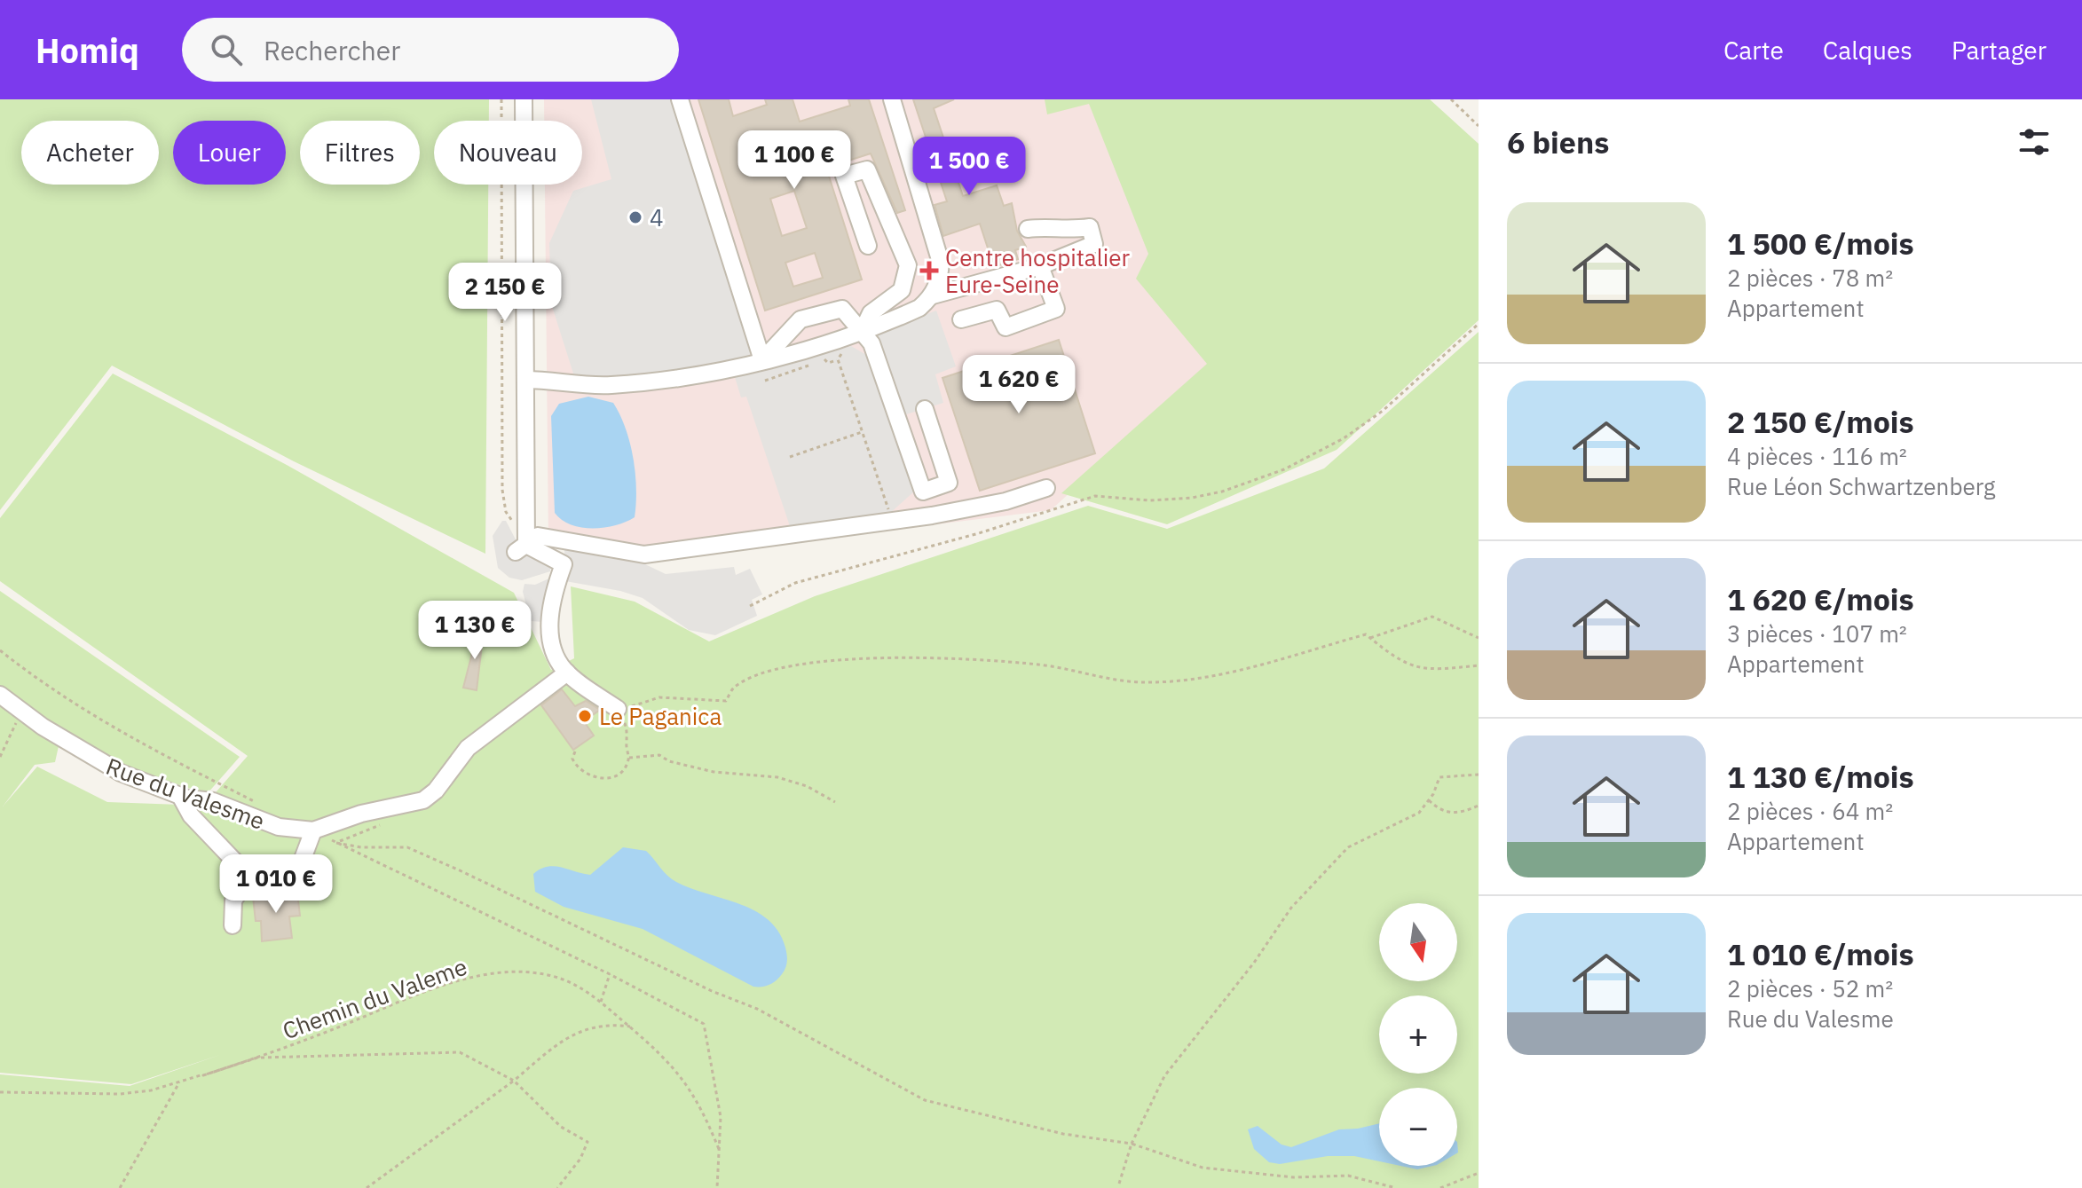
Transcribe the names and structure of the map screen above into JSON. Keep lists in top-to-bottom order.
{
  "streets": {
    "street": ["Rue du Valesme"],
    "path": ["Chemin du Valeme"]
  },
  "places": {
    "other": ["4", "Le Paganica"],
    "health": ["Centre hospitalier Eure-Seine"]
  },
  "north": "bottom",
  "page": {
    "header": "Homiq",
    "search": "Rechercher",
    "nav": ["Carte", "Calques", "Partager"],
    "heading": "6 biens",
    "chip": [
      "Acheter",
      "Louer",
      "Filtres",
      "Nouveau"
    ],
    "price": [
      "1 100 €",
      "1 500 €",
      "2 150 €",
      "1 620 €",
      "1 130 €",
      "1 010 €"
    ],
    "list": [
      {
        "name": "1 500 €/mois",
        "note": "2 pièces · 78 m² · Appartement"
      },
      {
        "name": "2 150 €/mois",
        "note": "4 pièces · 116 m² · Rue Léon Schwartzenberg"
      },
      {
        "name": "1 620 €/mois",
        "note": "3 pièces · 107 m² · Appartement"
      },
      {
        "name": "1 130 €/mois",
        "note": "2 pièces · 64 m² · Appartement"
      },
      {
        "name": "1 010 €/mois",
        "note": "2 pièces · 52 m² · Rue du Valesme"
      }
    ],
    "map_buttons": ["+", "−"]
  }
}
